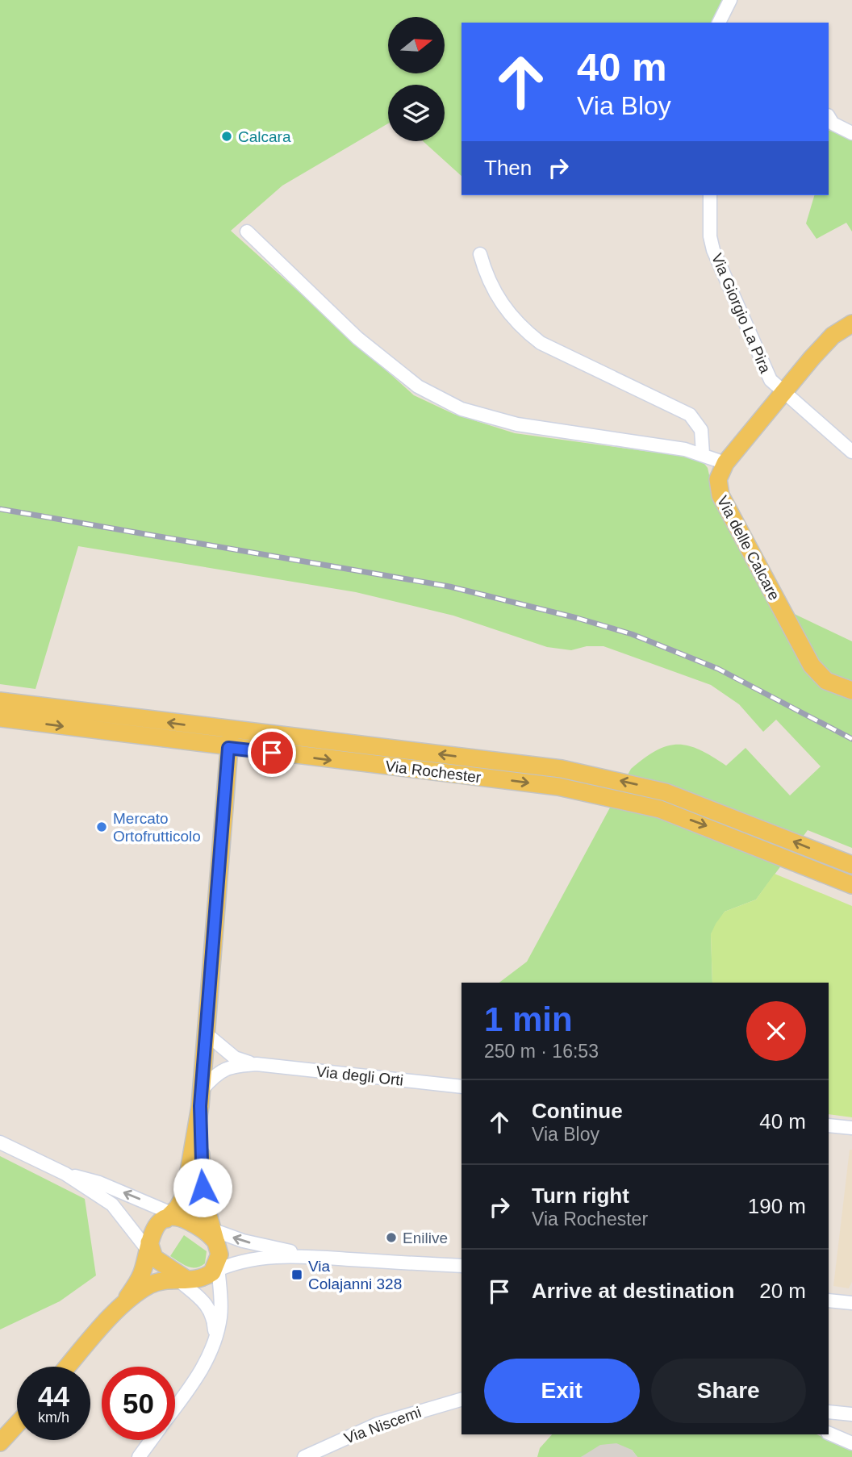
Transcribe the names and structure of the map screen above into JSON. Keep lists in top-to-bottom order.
{
  "streets": {
    "main road": ["Via delle Calcare", "Via Rochester"],
    "street": ["Via Giorgio La Pira", "Via degli Orti", "Via Niscemi"]
  },
  "crossings": [
    ["Via Giorgio La Pira", "Via delle Calcare"]
  ],
  "places": {
    "other": ["Calcara", "Mercato Ortofrutticolo", "Enilive"],
    "transit": ["Via Colajanni 328"]
  },
  "north": "right",
  "page": {
    "turn": ["40 m", "Via Bloy"],
    "then": "Then",
    "heading": ["1 min", "250 m · 16:53"],
    "list": [
      {
        "name": "Continue",
        "note": "Via Bloy",
        "value": "40 m"
      },
      {
        "name": "Turn right",
        "note": "Via Rochester",
        "value": "190 m"
      },
      {
        "name": "Arrive at destination",
        "value": "20 m"
      }
    ],
    "buttons": ["Exit", "Share"],
    "speed": "44 km/h",
    "limit": "50"
  }
}
